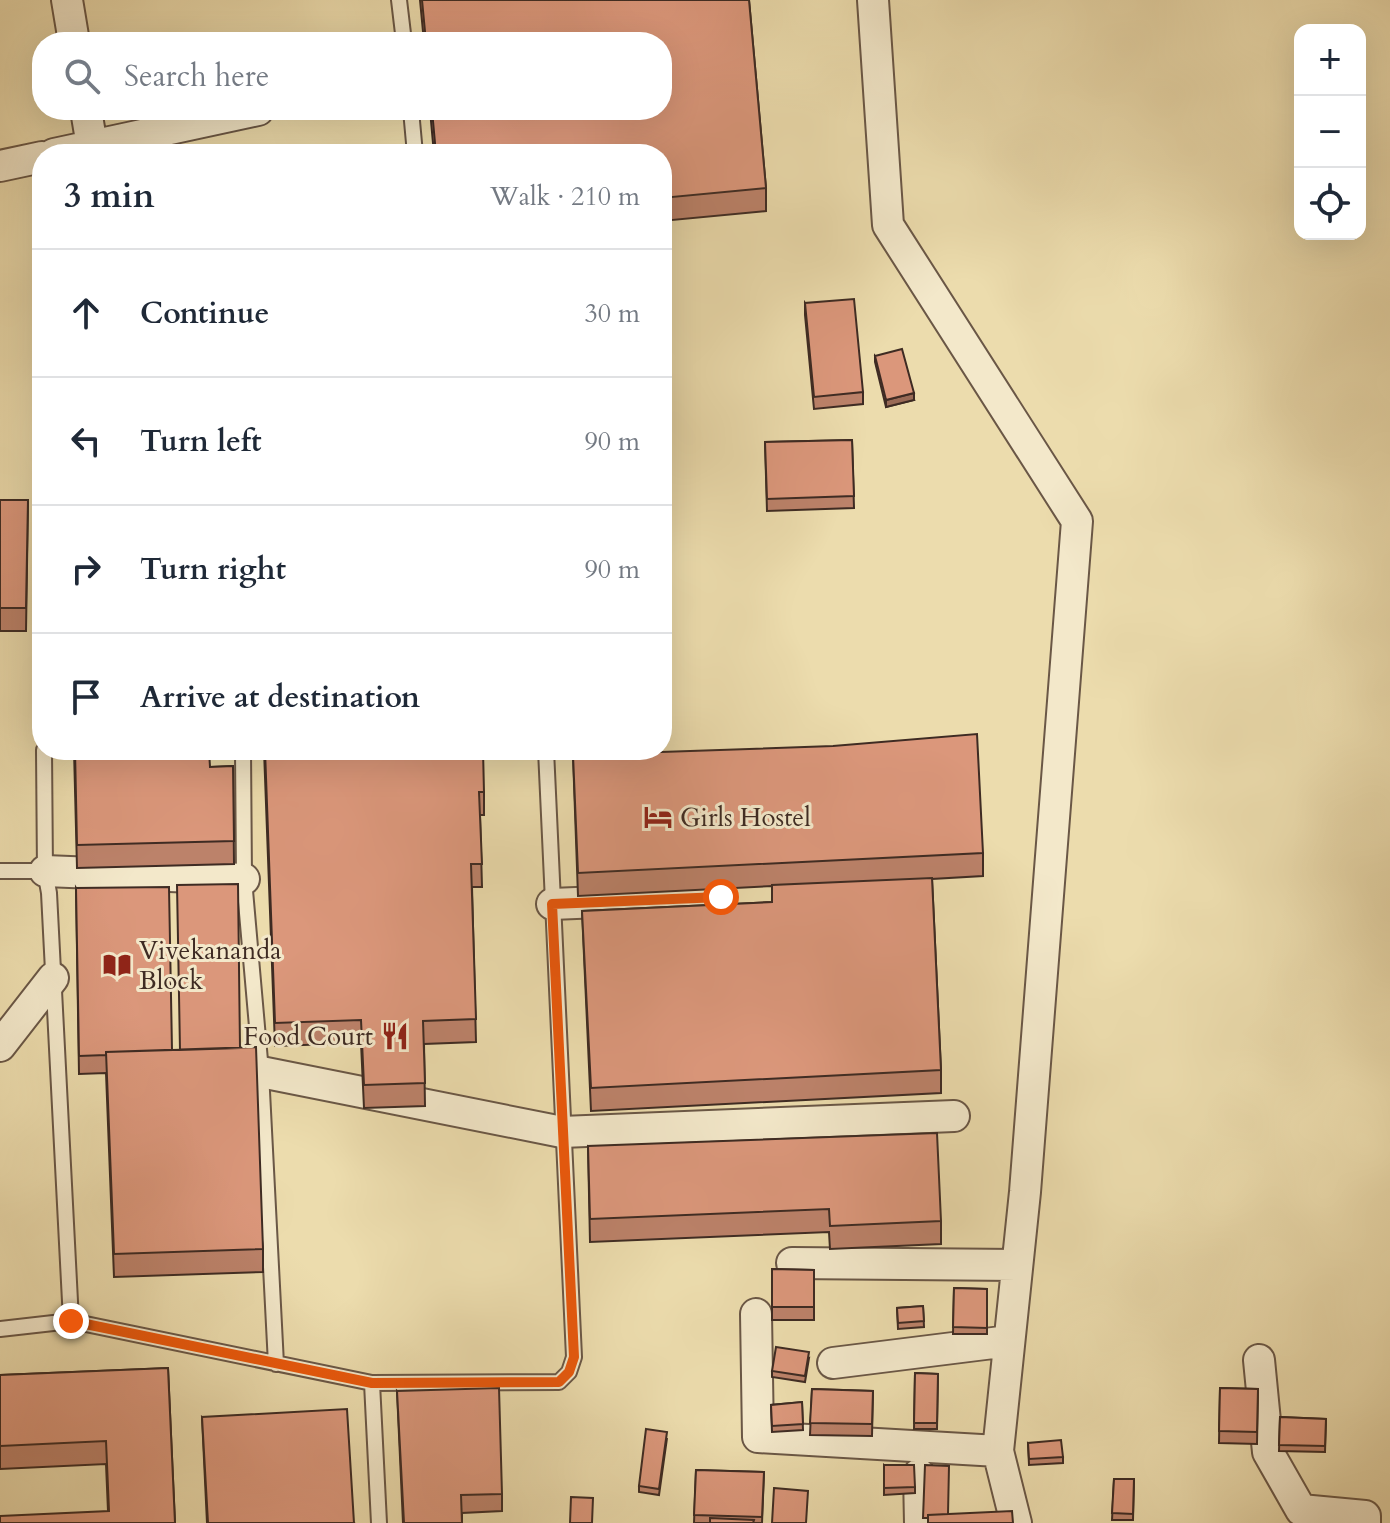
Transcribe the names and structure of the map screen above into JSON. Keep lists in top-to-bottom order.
{
  "places": {
    "hotel": ["Girls Hostel"],
    "library": ["Vivekananda Block"],
    "restaurant": ["Food Court"]
  },
  "page": {
    "map_buttons": ["+", "−"],
    "search": "Search here",
    "heading": ["3 min", "Walk · 210 m"],
    "list": [
      ["Continue", "30 m"],
      ["Turn left", "90 m"],
      ["Turn right", "90 m"],
      "Arrive at destination"
    ]
  }
}
